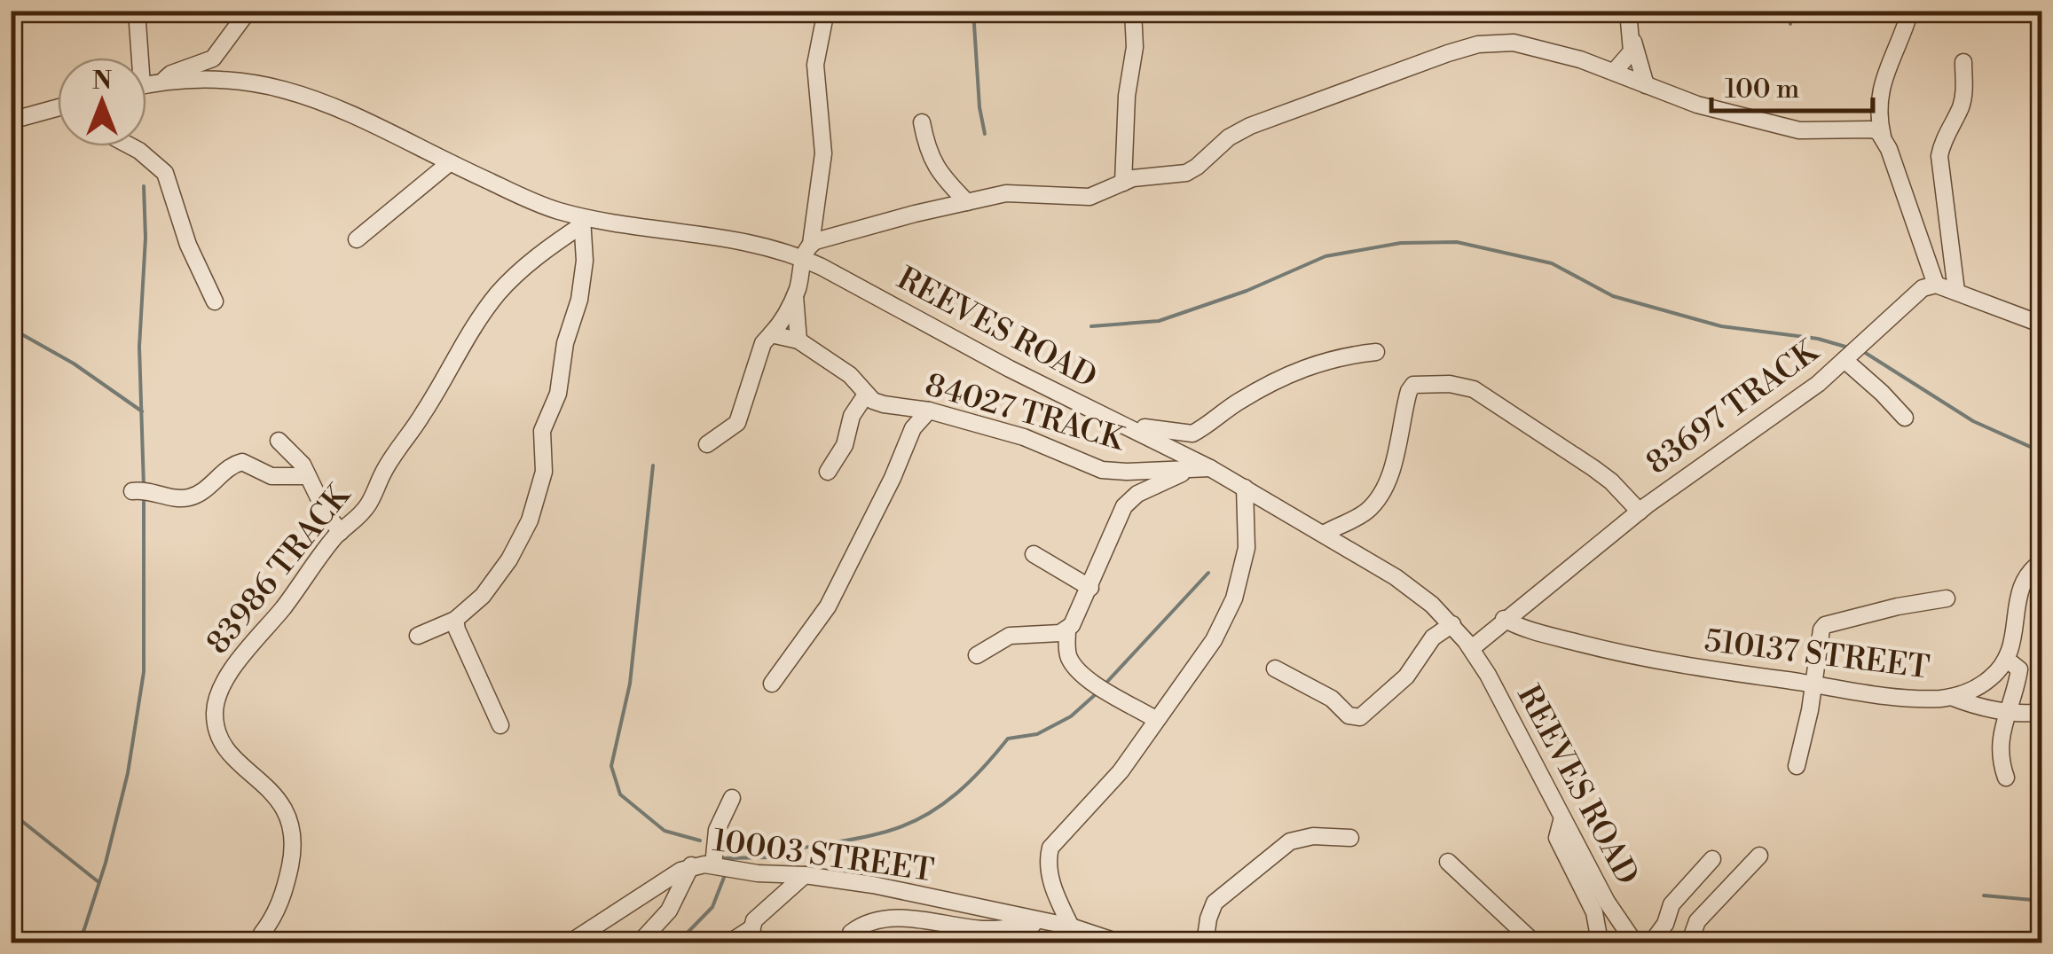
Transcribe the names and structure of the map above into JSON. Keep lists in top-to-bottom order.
{
  "streets": {
    "street": [
      "REEVES ROAD",
      "83697 TRACK",
      "84027 TRACK",
      "83986 TRACK",
      "510137 STREET",
      "10003 STREET"
    ]
  },
  "crossings": [
    ["REEVES ROAD", "83697 TRACK"],
    ["REEVES ROAD", "84027 TRACK"],
    ["REEVES ROAD", "83986 TRACK"],
    ["83697 TRACK", "510137 STREET"]
  ],
  "scale_bar": "100 m",
  "north": "top"
}
